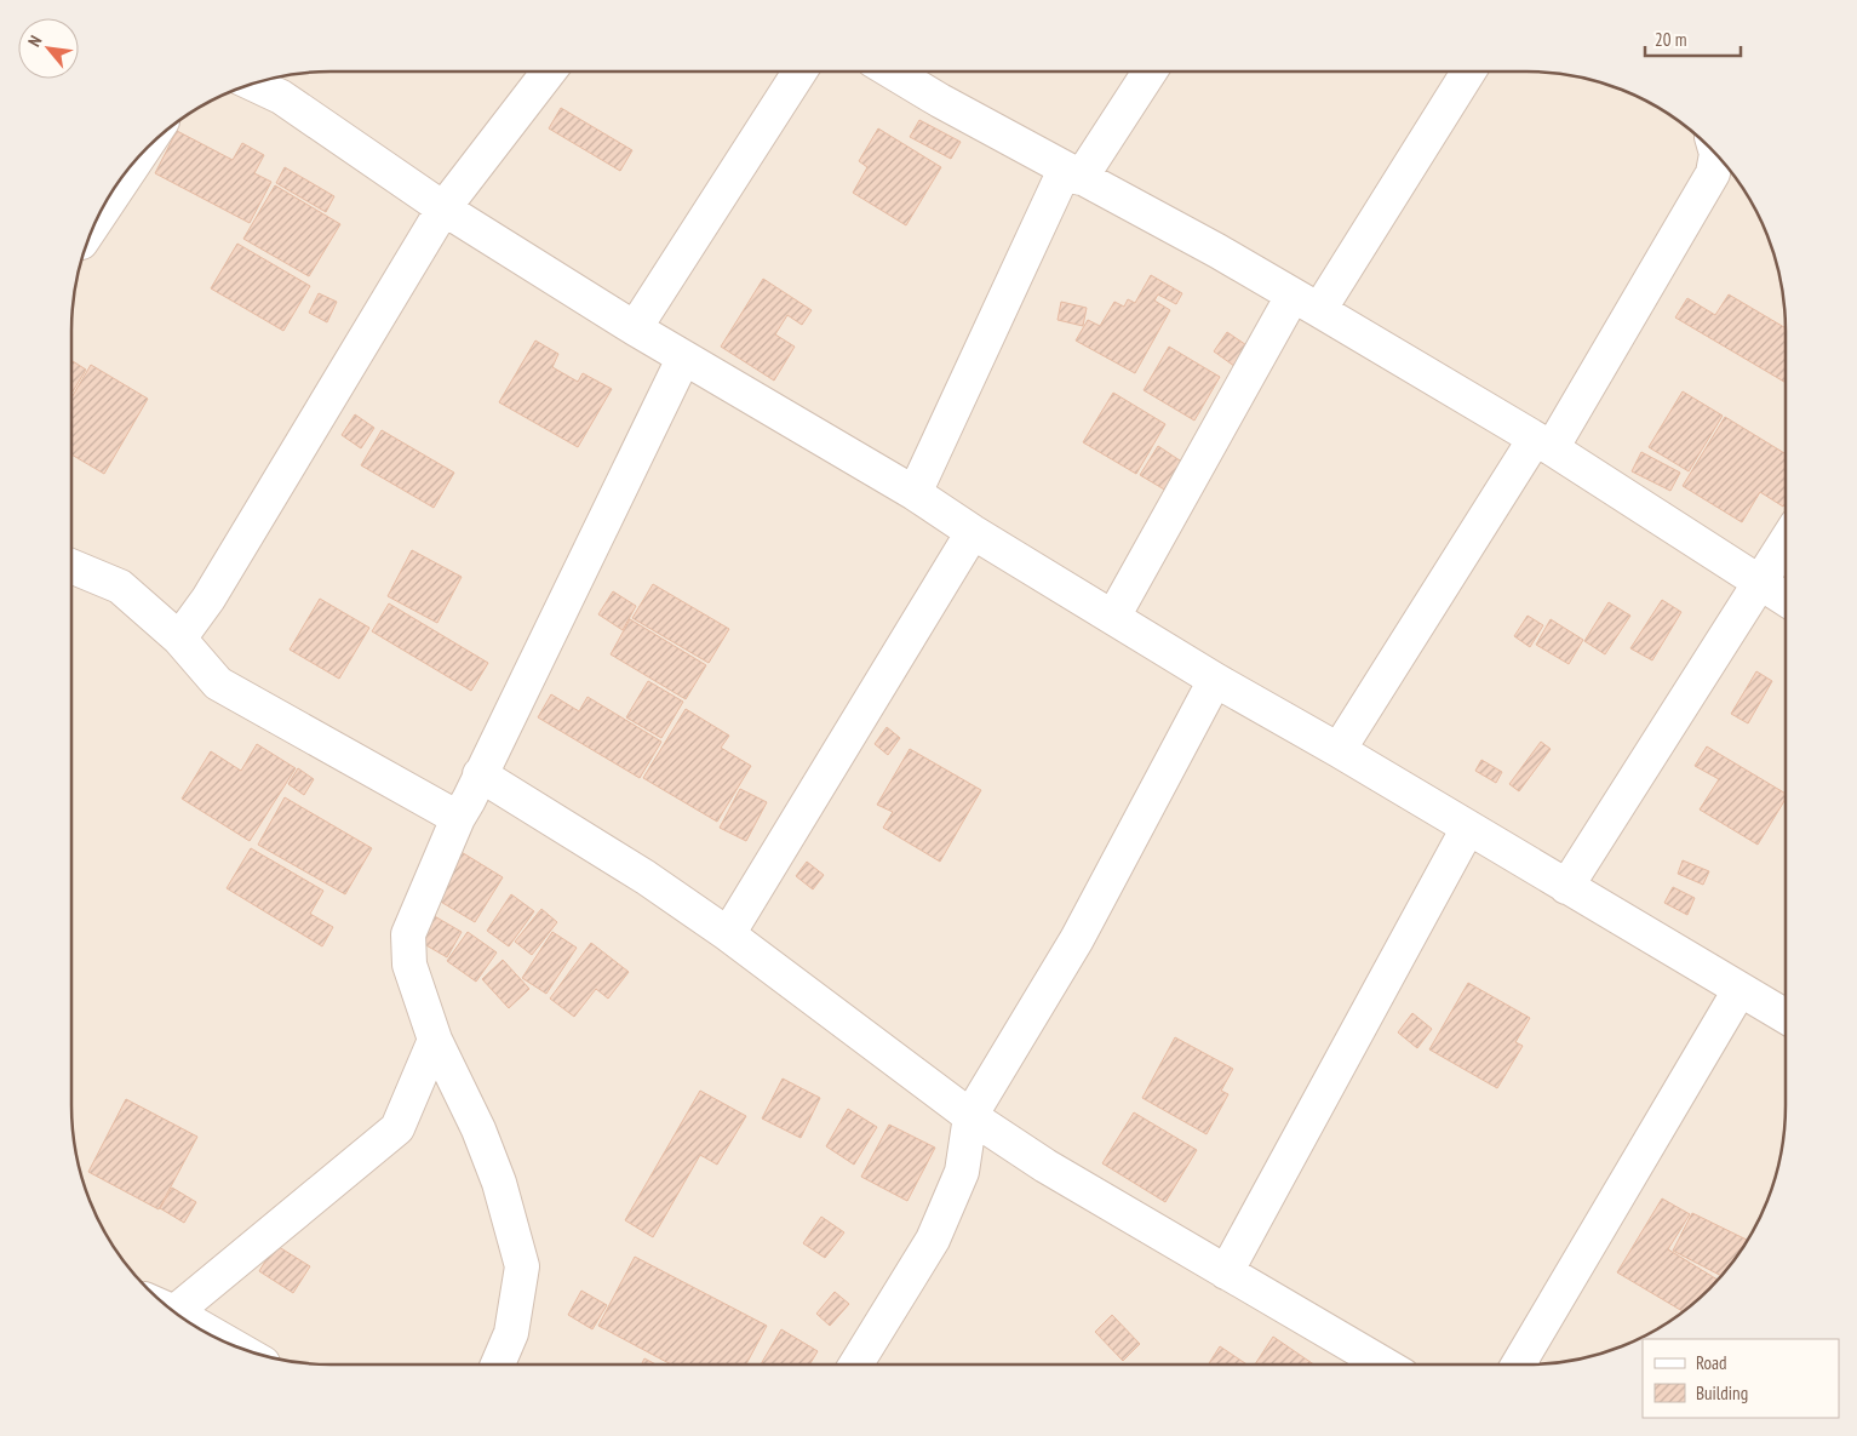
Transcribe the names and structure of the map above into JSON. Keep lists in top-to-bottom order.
{
  "legend": ["Road", "Building"],
  "scale_bar": "20 m",
  "north": "top left"
}
